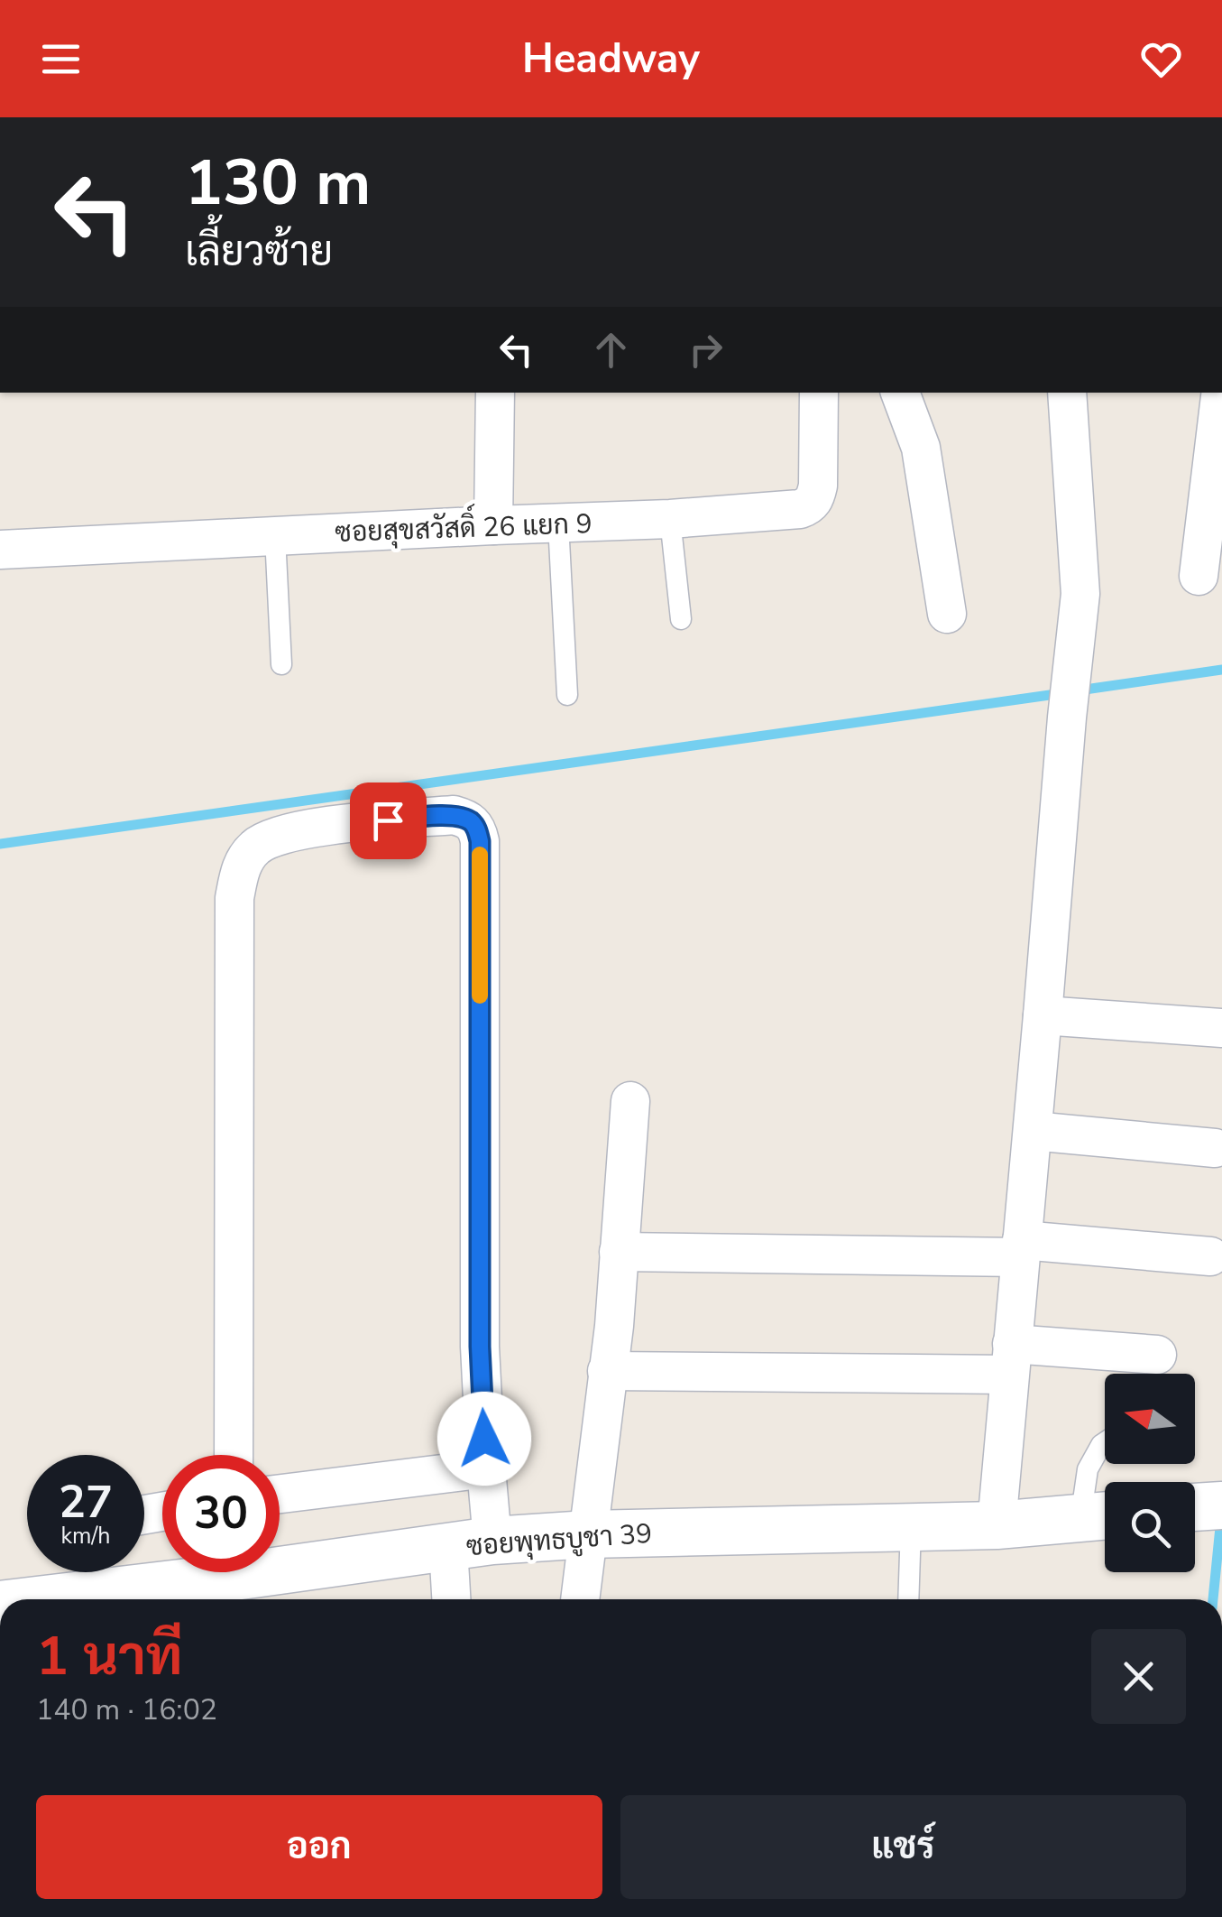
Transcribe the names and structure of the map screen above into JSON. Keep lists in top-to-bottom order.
{
  "streets": {
    "street": ["ซอยสุขสวัสดิ์ 26 แยก 9", "ซอยพุทธบูชา 39"]
  },
  "north": "left",
  "page": {
    "header": "Headway",
    "turn": ["130 m", "เลี้ยวซ้าย"],
    "speed": "27 km/h",
    "limit": "30",
    "heading": ["1 นาที", "140 m · 16:02"],
    "buttons": ["ออก", "แชร์"]
  }
}
